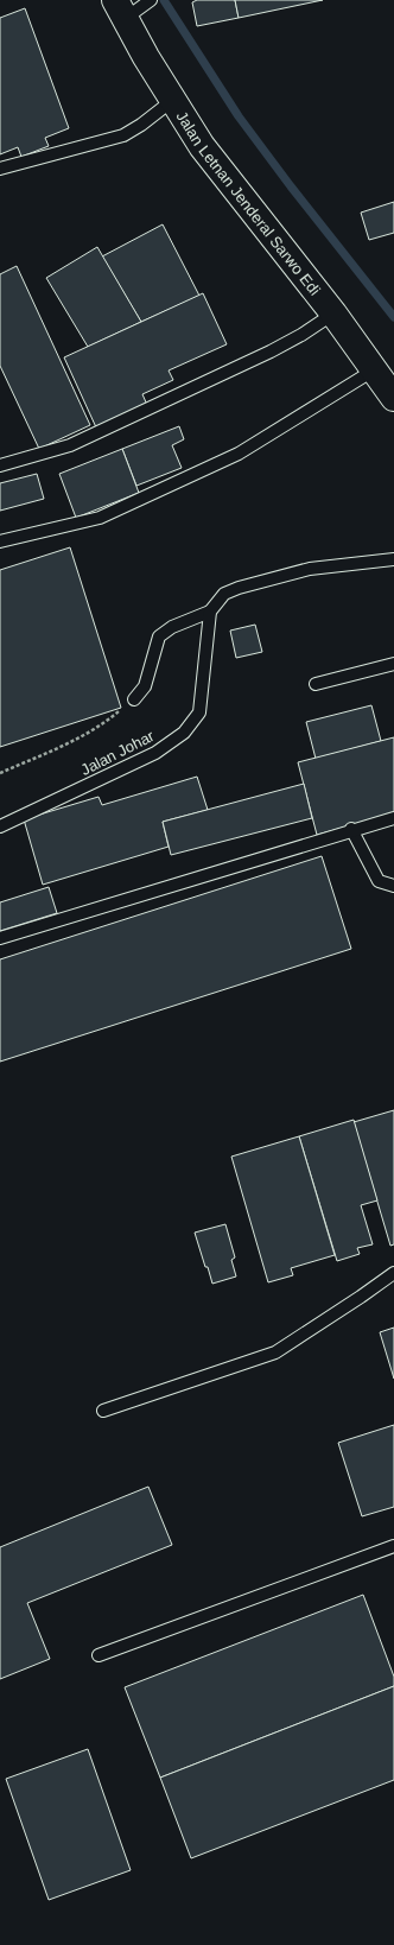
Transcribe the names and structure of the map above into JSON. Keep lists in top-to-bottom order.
{
  "streets": {
    "main road": ["Jalan Letnan Jenderal Sarwo Edi"],
    "lane": ["Jalan Johar"]
  }
}
